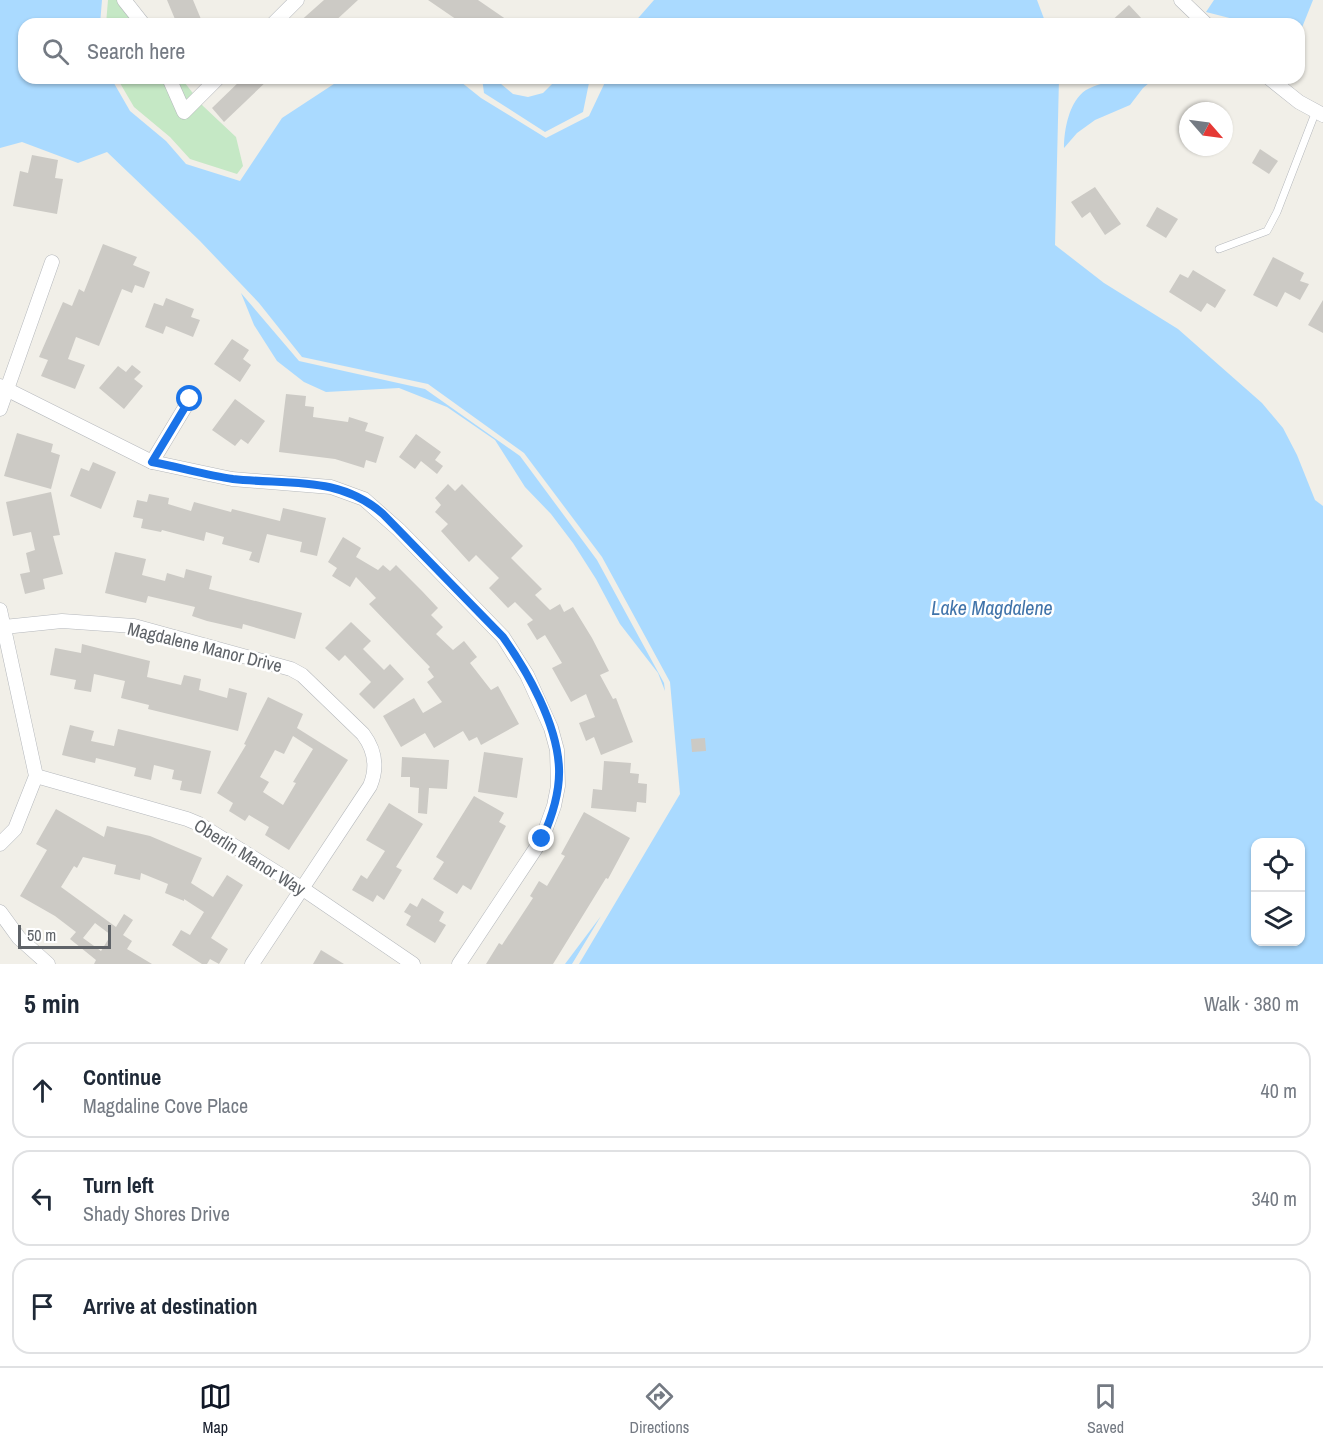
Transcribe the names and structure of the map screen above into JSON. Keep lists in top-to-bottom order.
{
  "streets": {
    "street": ["Magdalene Manor Drive", "Oberlin Manor Way"]
  },
  "crossings": [
    ["Magdalene Manor Drive", "Oberlin Manor Way"]
  ],
  "water": ["Lake Magdalene"],
  "scale_bar": "50 m",
  "north": "bottom right",
  "page": {
    "search": "Search here",
    "scale": "50 m",
    "heading": ["5 min", "Walk · 380 m"],
    "list": [
      ["Continue", "Magdaline Cove Place", "40 m"],
      ["Turn left", "Shady Shores Drive", "340 m"],
      "Arrive at destination"
    ],
    "nav": ["Map", "Directions", "Saved"]
  }
}
